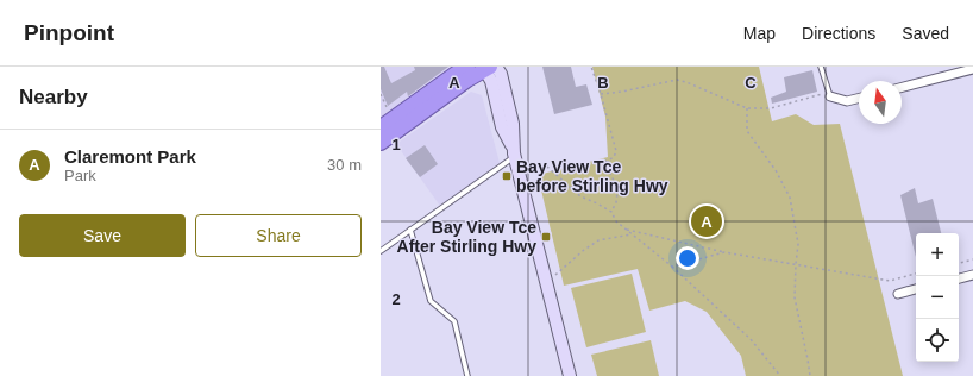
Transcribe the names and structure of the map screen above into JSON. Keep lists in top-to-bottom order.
{
  "places": {
    "transit": ["Bay View Tce before Stirling Hwy", "Bay View Tce After Stirling Hwy"]
  },
  "north": "top",
  "page": {
    "header": "Pinpoint",
    "nav": ["Map", "Directions", "Saved"],
    "heading": "Nearby",
    "list": [
      {
        "mark": "A",
        "name": "Claremont Park",
        "note": "Park",
        "value": "30 m"
      }
    ],
    "buttons": ["Save", "Share"],
    "pins": "A",
    "map_buttons": ["+", "−"]
  },
  "grid": {
    "columns": ["A", "B", "C"],
    "rows": ["1", "2"]
  }
}
